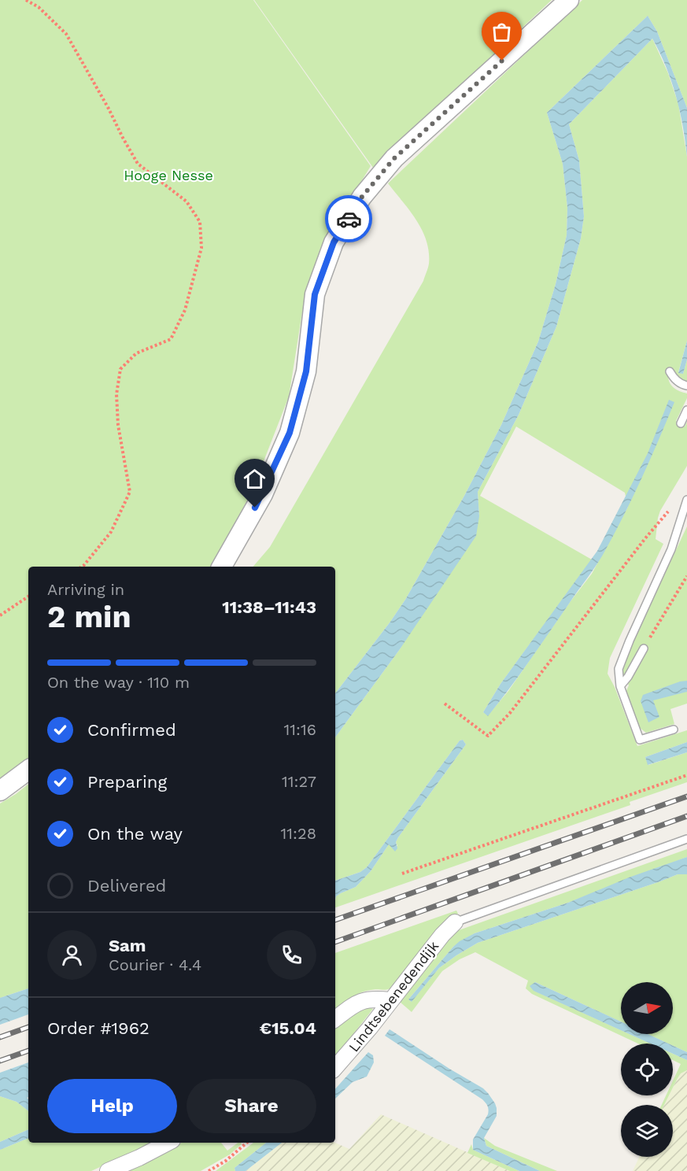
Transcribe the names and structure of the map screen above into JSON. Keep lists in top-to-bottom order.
{
  "streets": {
    "street": ["Lindtsebenedendijk"]
  },
  "parks": ["Hooge Nesse"],
  "north": "right",
  "page": {
    "heading": ["2 min", "Arriving in", "11:38–11:43"],
    "panel": [
      "Sam",
      "Courier · 4.4",
      "Order #1962",
      "€15.04"
    ],
    "bar": "On the way · 110 m",
    "list": [
      ["Confirmed", "11:16"],
      ["Preparing", "11:27"],
      ["On the way", "11:28"],
      "Delivered"
    ],
    "buttons": ["Help", "Share"]
  }
}
